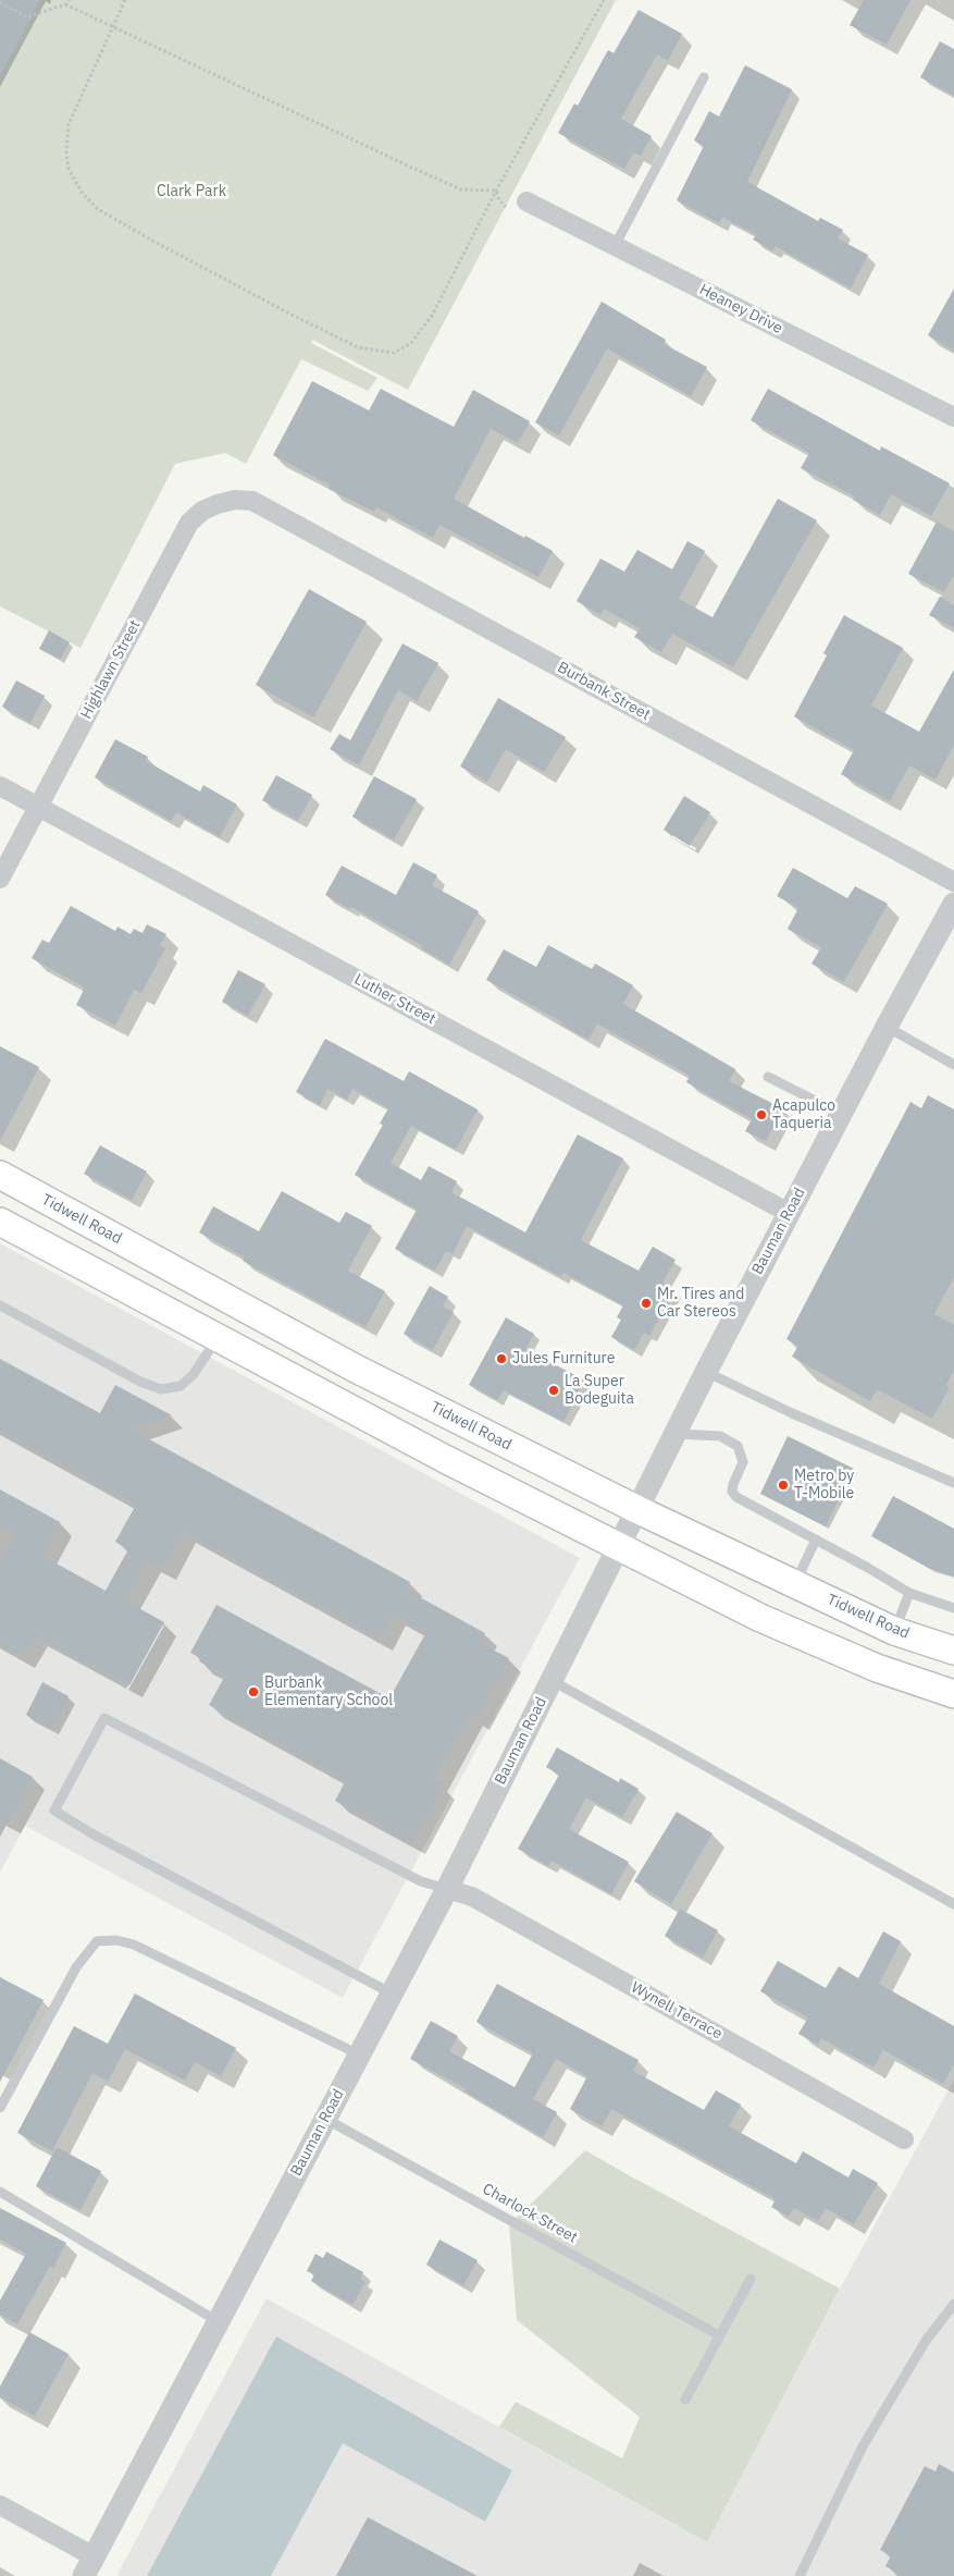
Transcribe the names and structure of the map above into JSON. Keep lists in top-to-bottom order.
{
  "streets": {
    "main road": ["Tidwell Road"],
    "street": [
      "Heaney Drive",
      "Highlawn Street",
      "Burbank Street",
      "Luther Street",
      "Bauman Road",
      "Wynell Terrace"
    ],
    "lane": ["Charlock Street"]
  },
  "crossings": [
    ["Highlawn Street", "Burbank Street"],
    ["Highlawn Street", "Luther Street"],
    ["Luther Street", "Bauman Road"],
    ["Tidwell Road", "Bauman Road"],
    ["Bauman Road", "Wynell Terrace"],
    ["Bauman Road", "Charlock Street"]
  ],
  "parks": ["Clark Park"],
  "places": [
    "Acapulco Taqueria",
    "Mr. Tires and Car Stereos",
    "Jules Furniture",
    "La Super Bodeguita",
    "Metro by T-Mobile",
    "Burbank Elementary School"
  ]
}
